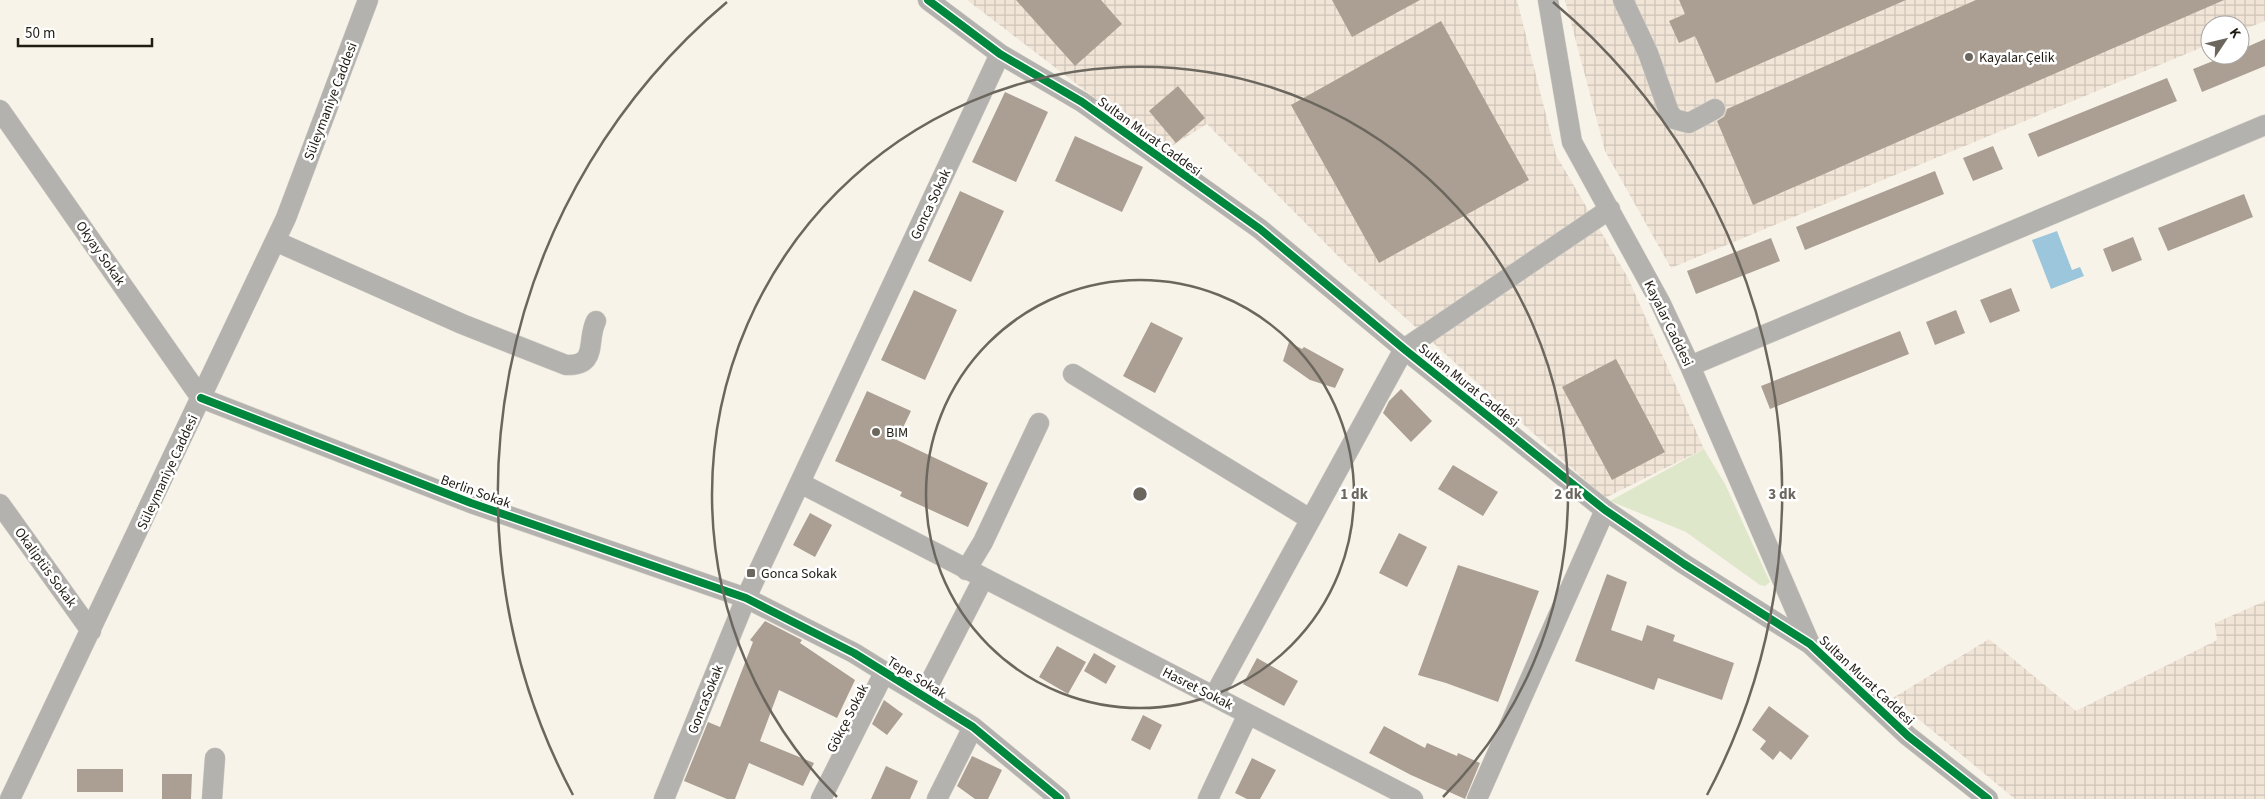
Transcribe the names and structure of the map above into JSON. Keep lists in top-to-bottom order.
{
  "streets": {
    "street": [
      "Süleymaniye Caddesi",
      "Sultan Murat Caddesi",
      "Gonca Sokak",
      "Okyay Sokak",
      "Kayalar Caddesi",
      "Berlin Sokak",
      "Okaliptüs Sokak",
      "Tepe Sokak",
      "Hasret Sokak",
      "GoncaSokak",
      "Gökçe Sokak"
    ]
  },
  "crossings": [
    ["Süleymaniye Caddesi", "Okyay Sokak"],
    ["Süleymaniye Caddesi", "Berlin Sokak"],
    ["Süleymaniye Caddesi", "Okaliptüs Sokak"],
    ["Sultan Murat Caddesi", "Gonca Sokak"],
    ["Sultan Murat Caddesi", "Kayalar Caddesi"],
    ["Gonca Sokak", "Berlin Sokak"],
    ["Gonca Sokak", "Tepe Sokak"],
    ["Gonca Sokak", "Hasret Sokak"],
    ["Gonca Sokak", "GoncaSokak"],
    ["Okyay Sokak", "Berlin Sokak"],
    ["Berlin Sokak", "Tepe Sokak"],
    ["Berlin Sokak", "GoncaSokak"],
    ["Tepe Sokak", "GoncaSokak"],
    ["Tepe Sokak", "Gökçe Sokak"],
    ["Hasret Sokak", "Gökçe Sokak"]
  ],
  "places": {
    "other": ["Kayalar Çelik", "BIM"],
    "transit": ["Gonca Sokak"]
  },
  "scale_bar": "50 m",
  "north": "top right",
  "rings": ["1 dk", "2 dk", "3 dk"]
}
